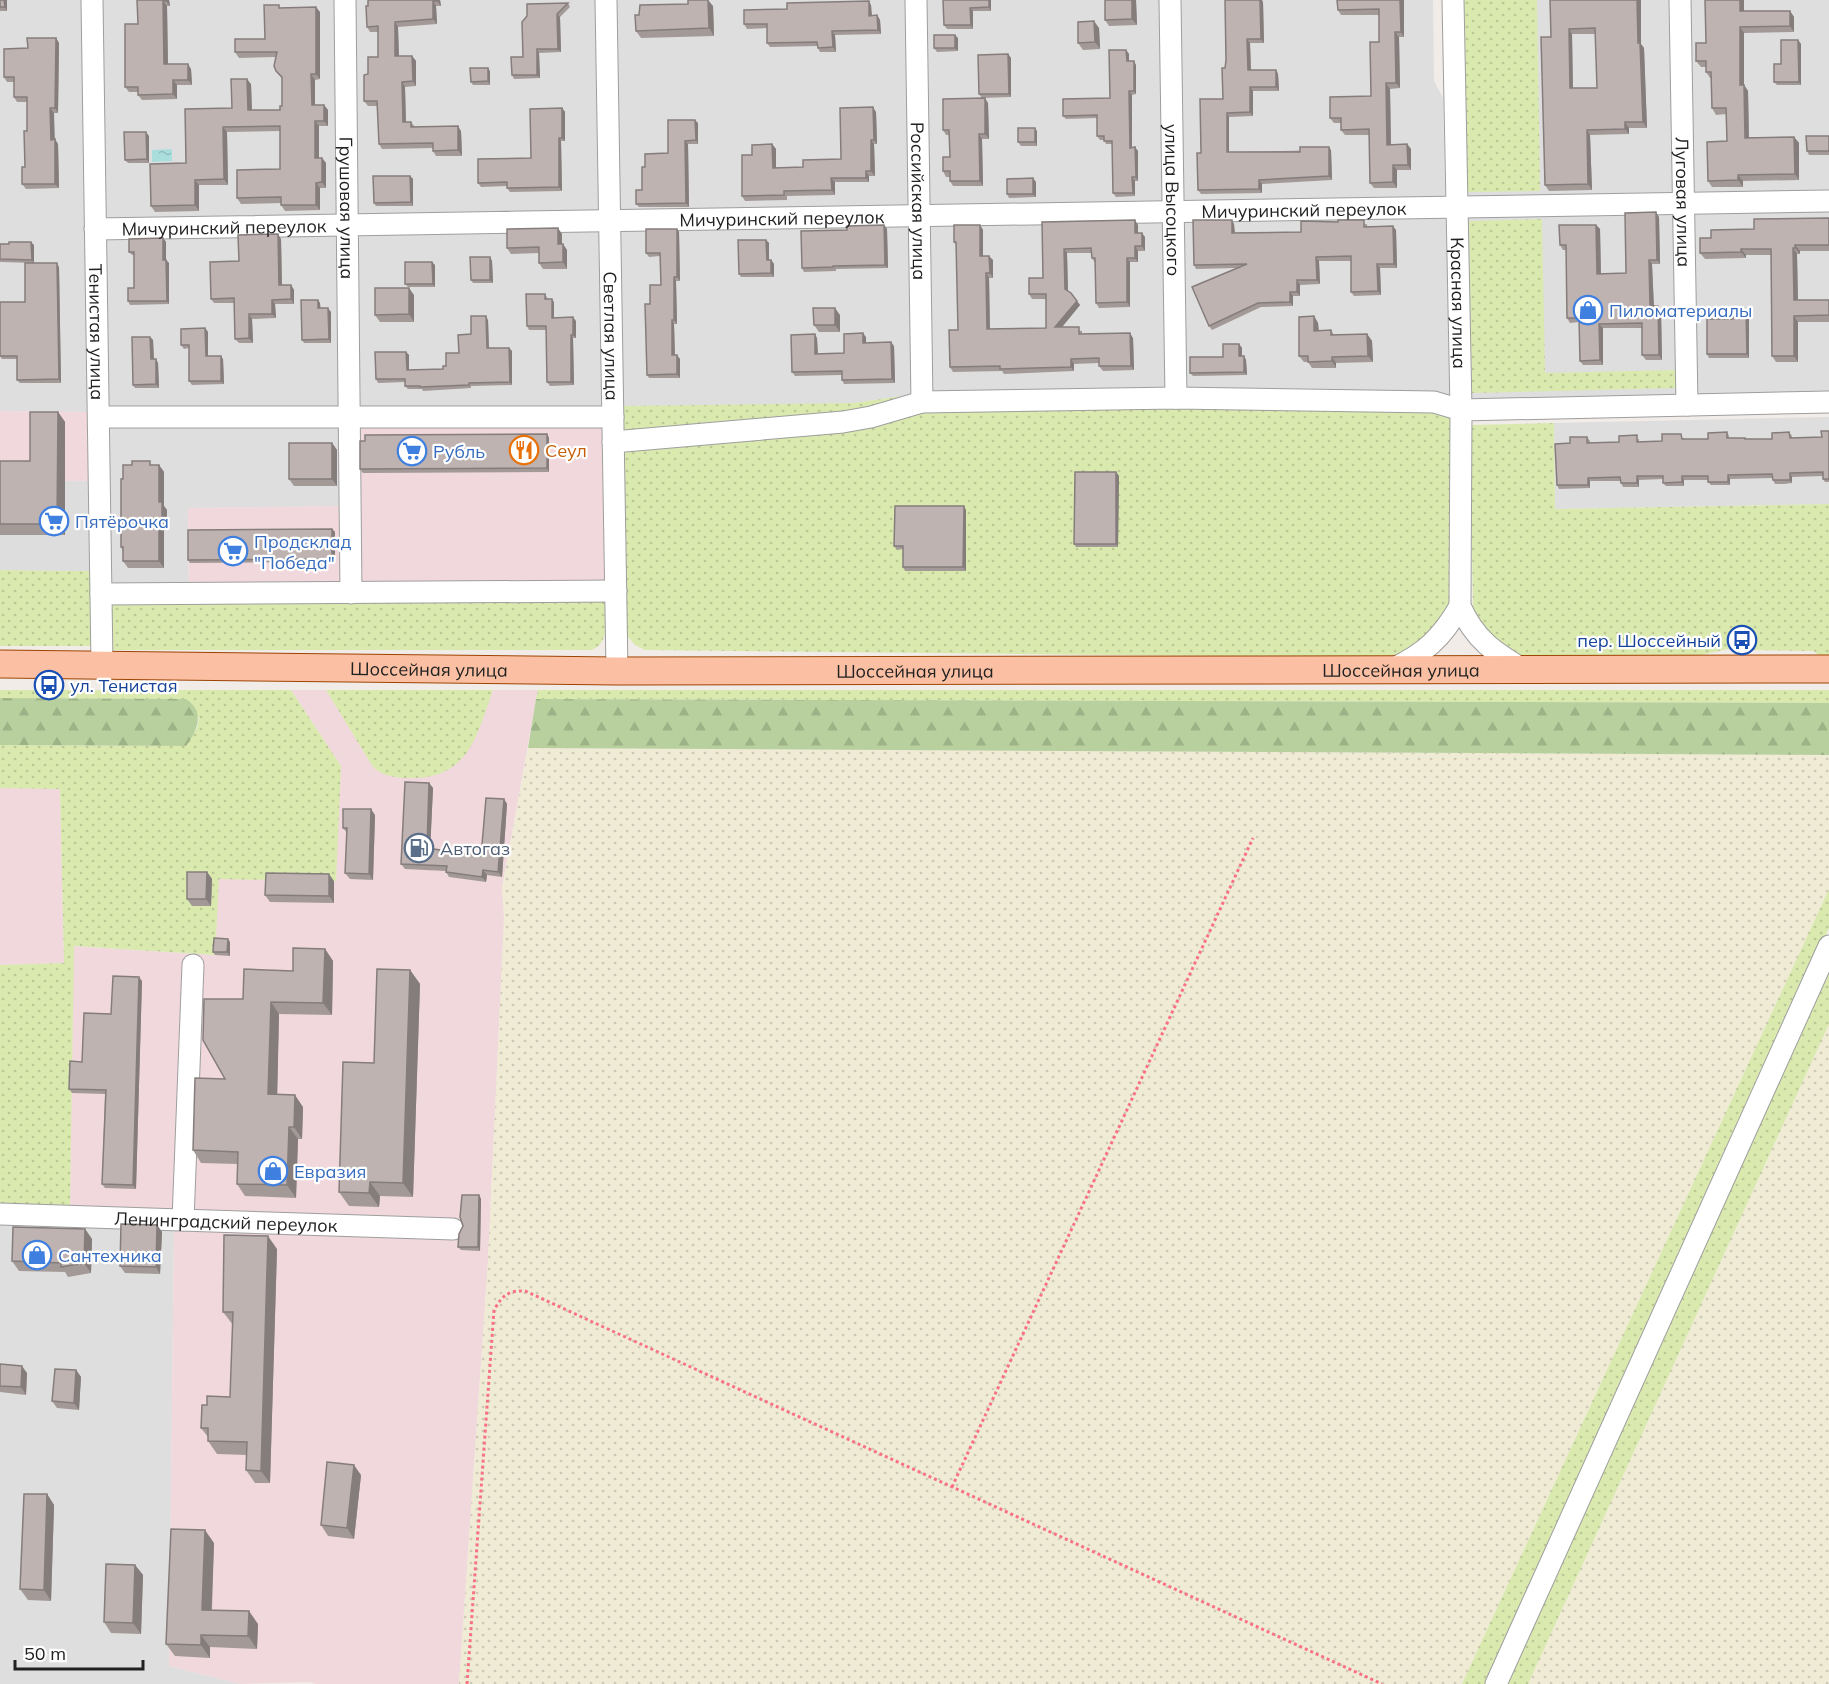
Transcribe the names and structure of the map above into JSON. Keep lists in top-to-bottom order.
{
  "streets": {
    "main road": ["Шоссейная улица"],
    "street": [
      "улица Высоцкого",
      "Российская улица",
      "Луговая улица",
      "Грушовая улица",
      "Мичуринский переулок",
      "Красная улица",
      "Тенистая улица",
      "Светлая улица",
      "Ленинградский переулок"
    ]
  },
  "crossings": [
    ["улица Высоцкого", "Мичуринский переулок"],
    ["Российская улица", "Мичуринский переулок"],
    ["Луговая улица", "Мичуринский переулок"],
    ["Грушовая улица", "Мичуринский переулок"],
    ["Мичуринский переулок", "Красная улица"],
    ["Мичуринский переулок", "Тенистая улица"],
    ["Мичуринский переулок", "Светлая улица"],
    ["Тенистая улица", "Шоссейная улица"],
    ["Светлая улица", "Шоссейная улица"]
  ],
  "places": {
    "shop": ["Пиломатериалы", "Евразия", "Сантехника"],
    "restaurant": ["Сеул"],
    "supermarket": ["Рубль", "Пятёрочка", "Продсклад \"Победа\""],
    "bus stop": ["пер. Шоссейный", "ул. Тенистая"],
    "fuel station": ["Автогаз"]
  },
  "scale_bar": "50 m"
}
